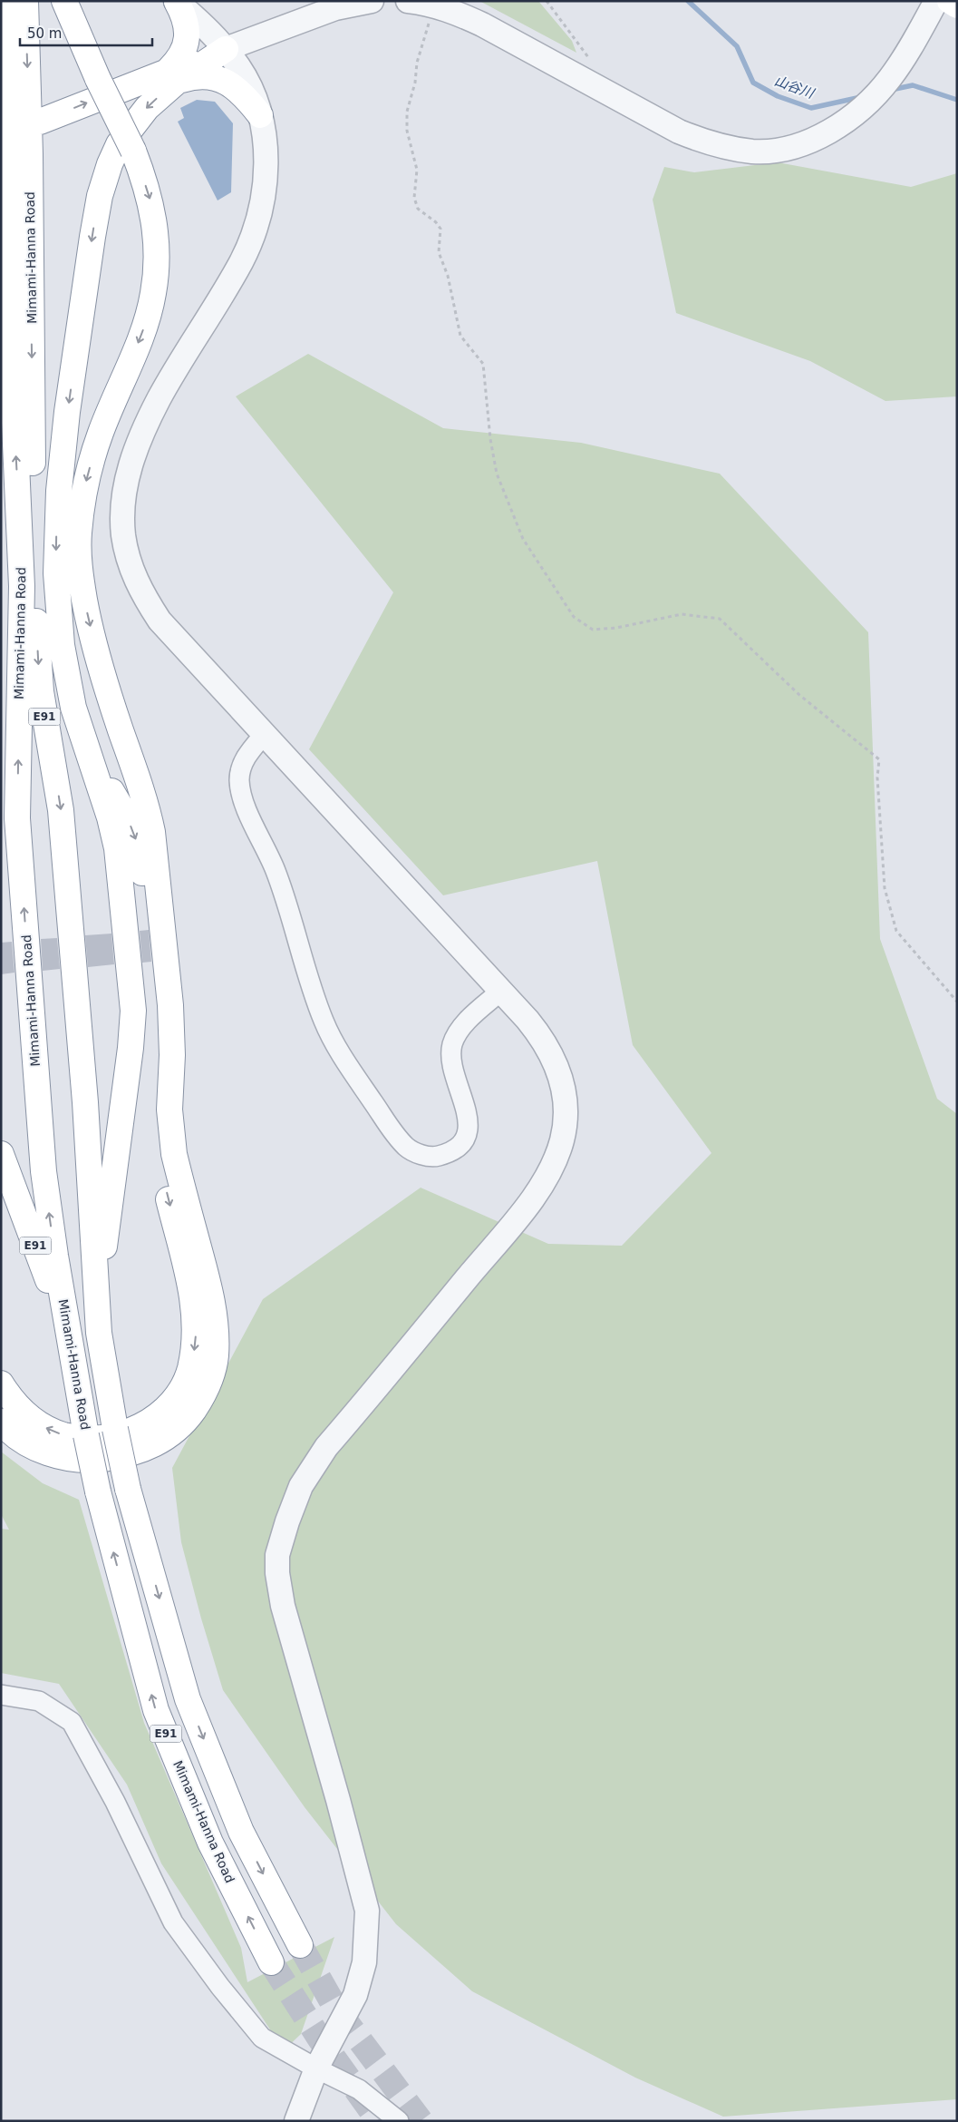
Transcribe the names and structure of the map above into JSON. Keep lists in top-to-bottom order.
{
  "streets": {
    "main road": ["Mimami-Hanna Road", "E91"]
  },
  "crossings": [
    ["Mimami-Hanna Road", "E91"]
  ],
  "water": ["山谷川"],
  "scale_bar": "50 m"
}
